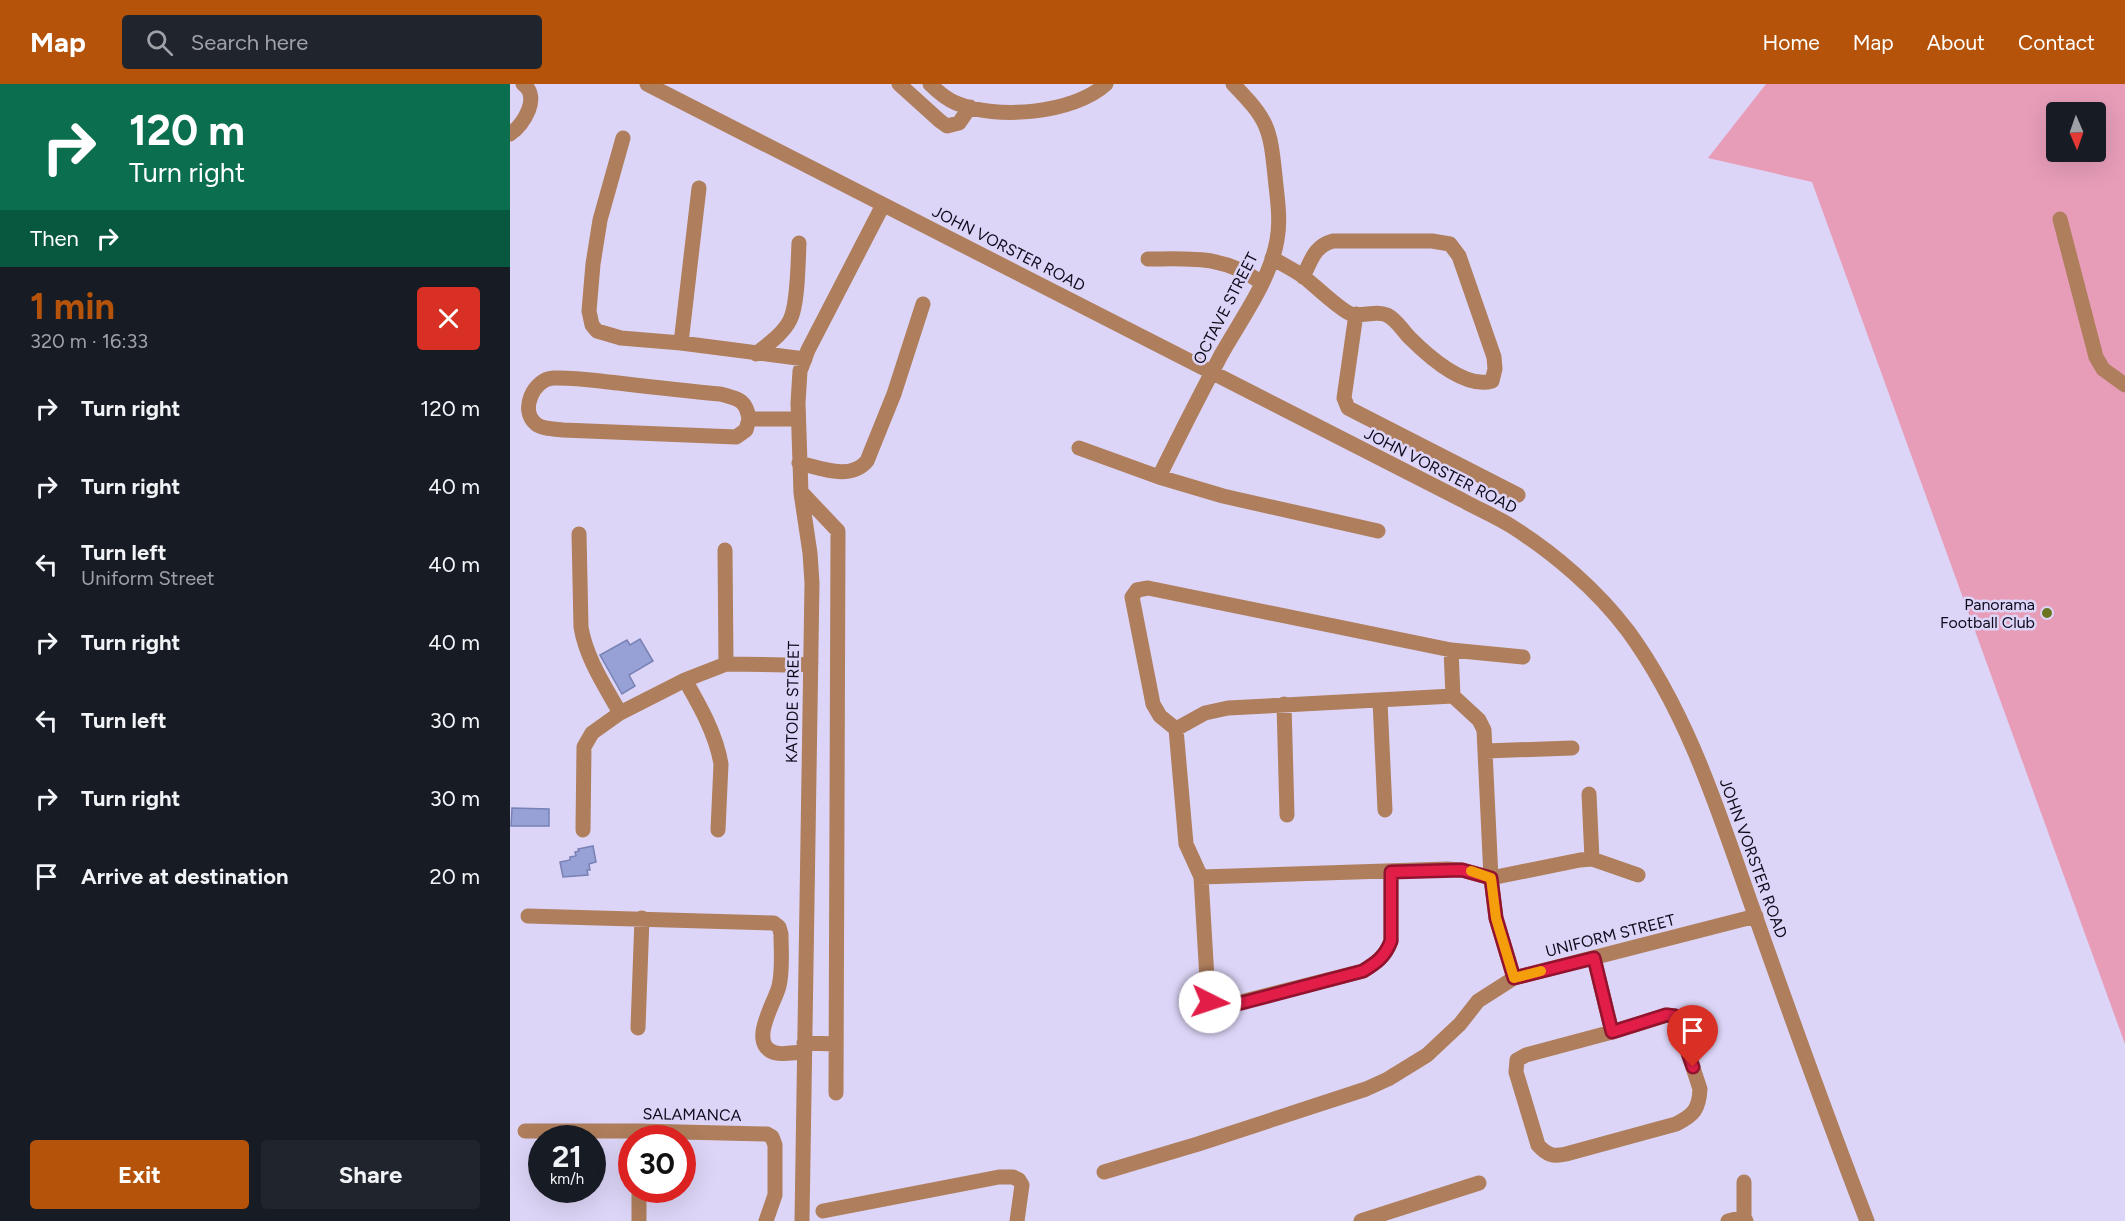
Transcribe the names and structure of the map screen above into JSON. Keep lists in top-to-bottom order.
{
  "streets": {
    "street": [
      "JOHN VORSTER ROAD",
      "OCTAVE STREET",
      "KATODE STREET",
      "UNIFORM STREET",
      "SALAMANCA"
    ]
  },
  "crossings": [
    ["JOHN VORSTER ROAD", "OCTAVE STREET"],
    ["JOHN VORSTER ROAD", "KATODE STREET"],
    ["JOHN VORSTER ROAD", "UNIFORM STREET"]
  ],
  "places": ["Panorama Football Club"],
  "north": "bottom",
  "page": {
    "header": "Map",
    "search": "Search here",
    "nav": [
      "Home",
      "Map",
      "About",
      "Contact"
    ],
    "turn": ["120 m", "Turn right"],
    "then": "Then",
    "heading": ["1 min", "320 m · 16:33"],
    "list": [
      {
        "name": "Turn right",
        "value": "120 m"
      },
      {
        "name": "Turn right",
        "value": "40 m"
      },
      {
        "name": "Turn left",
        "note": "Uniform Street",
        "value": "40 m"
      },
      {
        "name": "Turn right",
        "value": "40 m"
      },
      {
        "name": "Turn left",
        "value": "30 m"
      },
      {
        "name": "Turn right",
        "value": "30 m"
      },
      {
        "name": "Arrive at destination",
        "value": "20 m"
      }
    ],
    "speed": "21 km/h",
    "limit": "30",
    "buttons": ["Exit", "Share"]
  }
}
